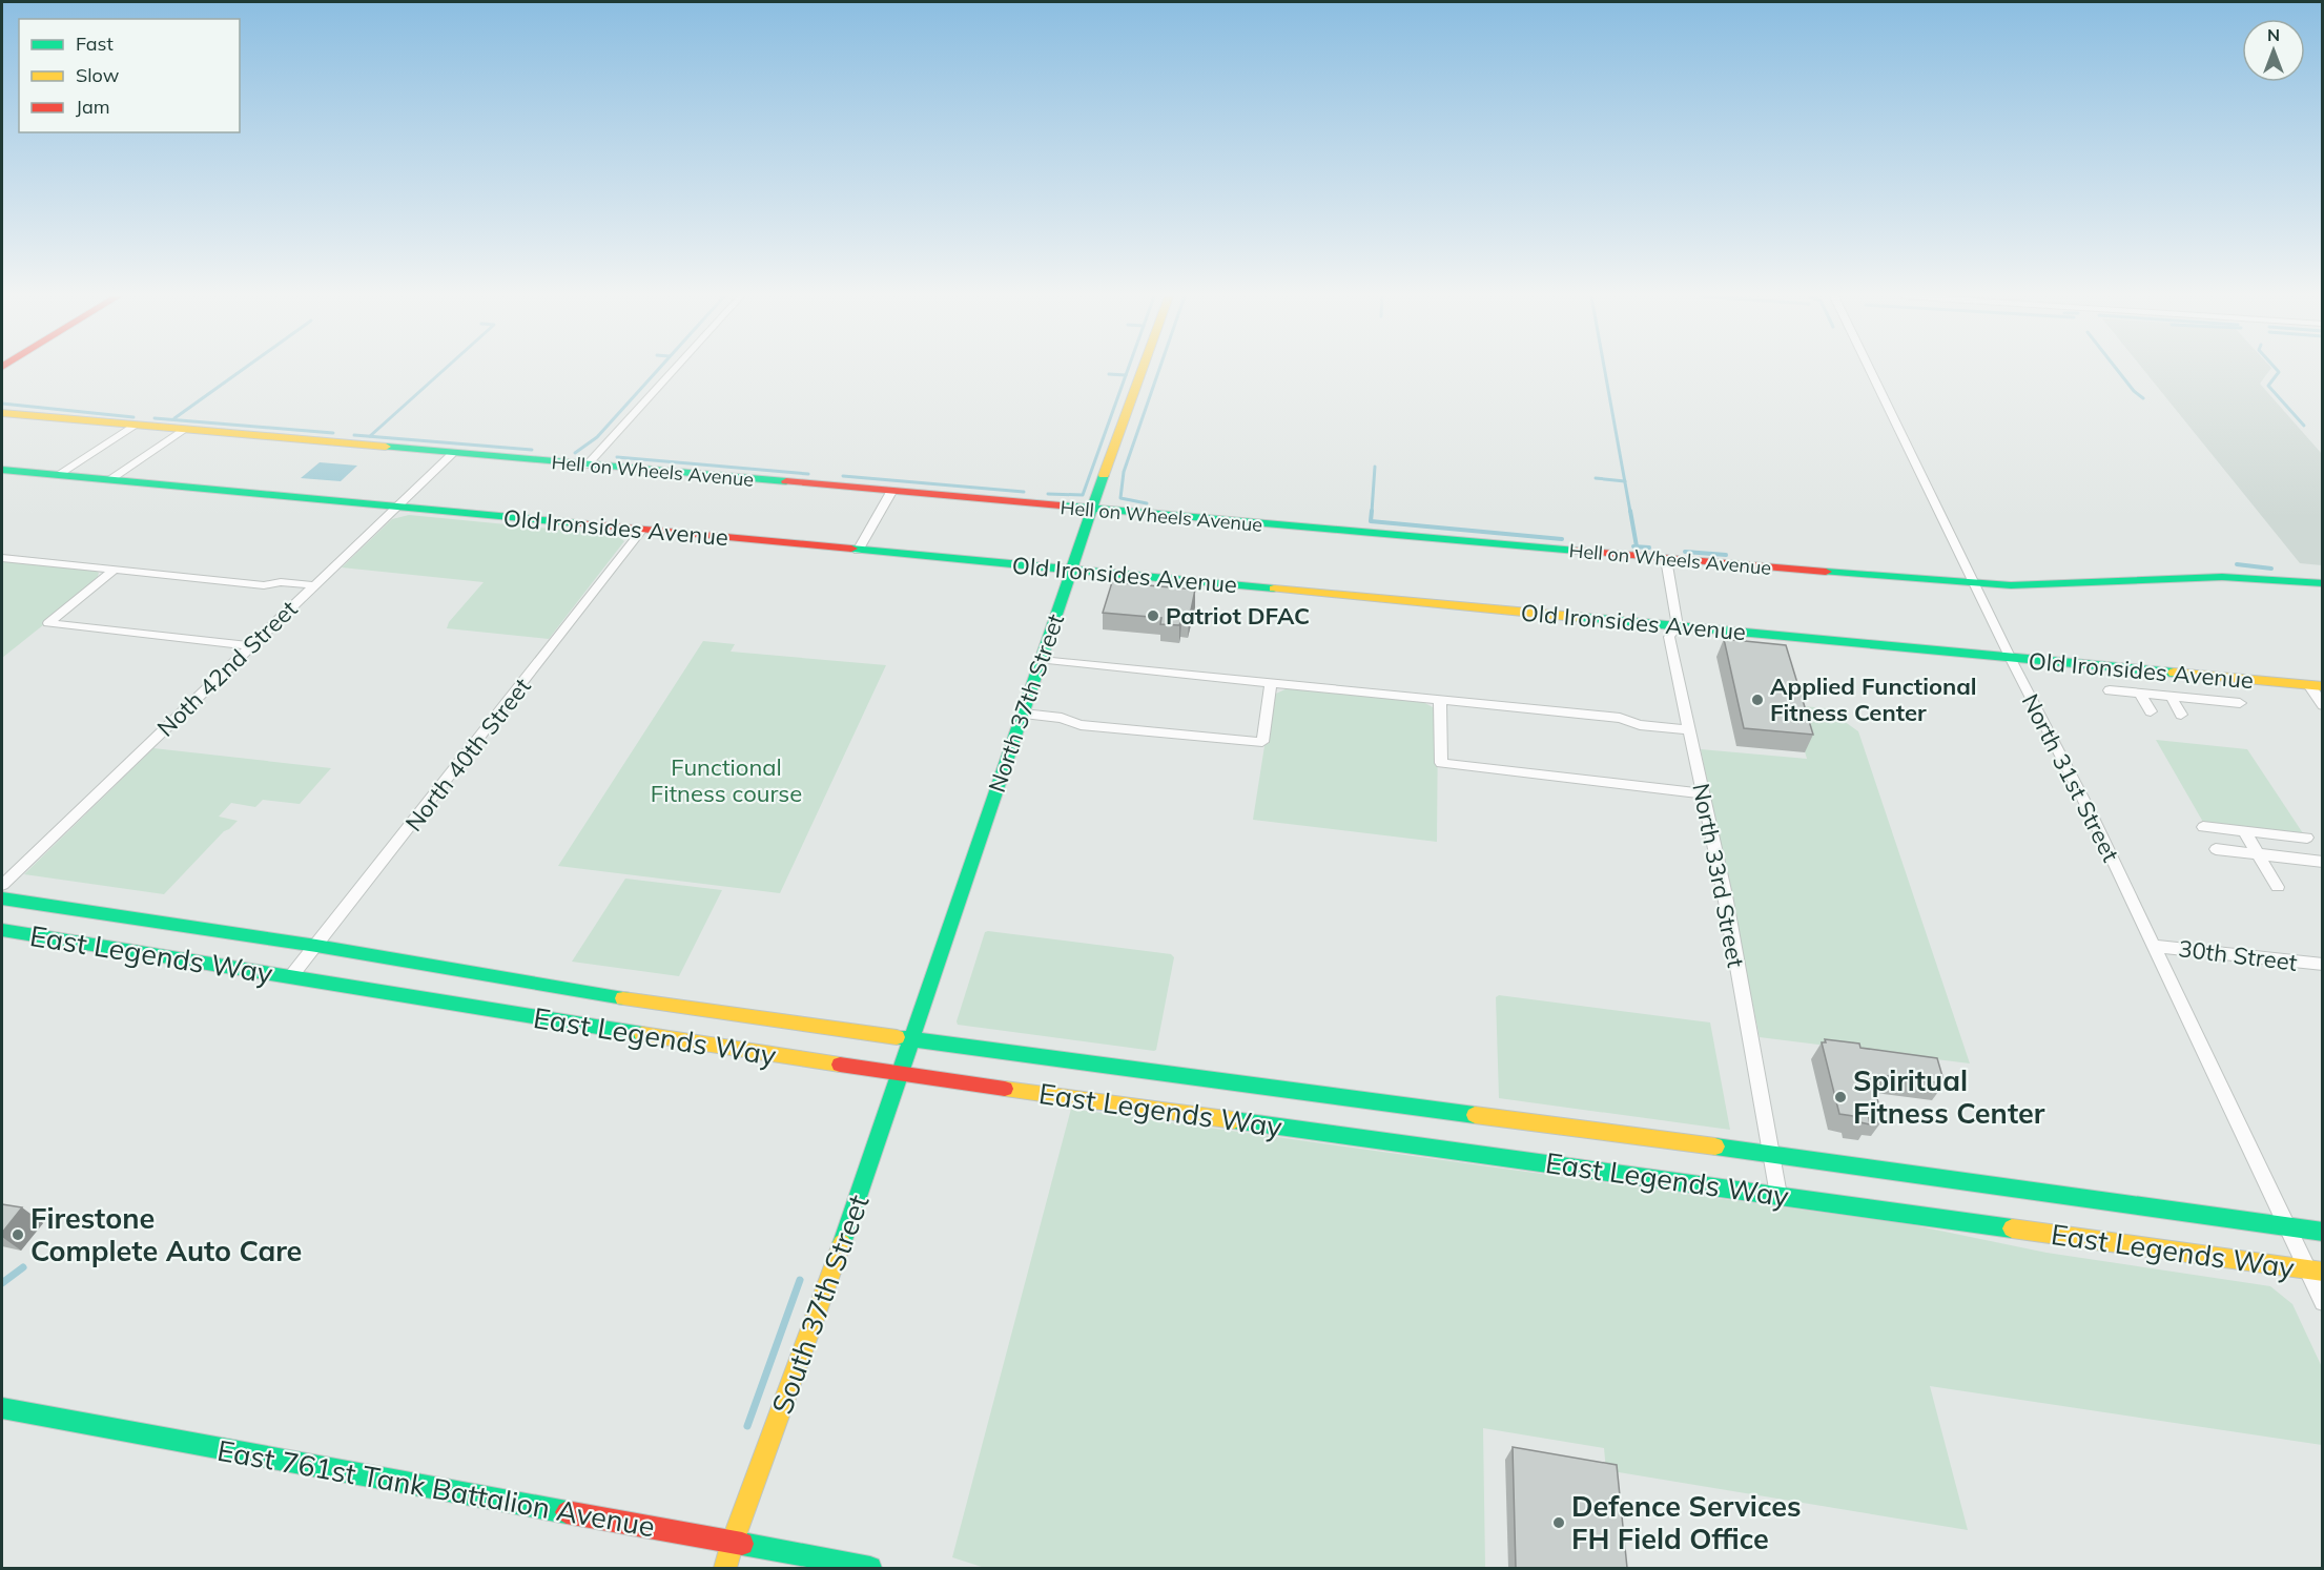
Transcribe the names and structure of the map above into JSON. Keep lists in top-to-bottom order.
{
  "streets": {
    "street": [
      "Hell on Wheels Avenue",
      "Old Ironsides Avenue",
      "Noth 42nd Street",
      "North 37th Street",
      "North 40th Street",
      "North 31st Street",
      "North 33rd Street",
      "East Legends Way",
      "30th Street",
      "South 37th Street",
      "East 761st Tank Battalion Avenue"
    ]
  },
  "crossings": [
    ["Hell on Wheels Avenue", "Noth 42nd Street"],
    ["Hell on Wheels Avenue", "North 37th Street"],
    ["Hell on Wheels Avenue", "North 31st Street"],
    ["Hell on Wheels Avenue", "North 33rd Street"],
    ["Old Ironsides Avenue", "Noth 42nd Street"],
    ["Old Ironsides Avenue", "North 37th Street"],
    ["Old Ironsides Avenue", "North 40th Street"],
    ["Old Ironsides Avenue", "North 31st Street"],
    ["Old Ironsides Avenue", "North 33rd Street"],
    ["North 37th Street", "East Legends Way"],
    ["North 37th Street", "South 37th Street"],
    ["North 40th Street", "East Legends Way"],
    ["North 31st Street", "East Legends Way"],
    ["North 31st Street", "30th Street"],
    ["North 33rd Street", "East Legends Way"],
    ["East Legends Way", "South 37th Street"],
    ["South 37th Street", "East 761st Tank Battalion Avenue"]
  ],
  "parks": ["Functional Fitness course"],
  "places": [
    "Patriot DFAC",
    "Applied Functional Fitness Center",
    "Spiritual Fitness Center",
    "Firestone Complete Auto Care",
    "Defence Services FH Field Office"
  ],
  "legend": ["Fast", "Slow", "Jam"],
  "north": "top"
}
